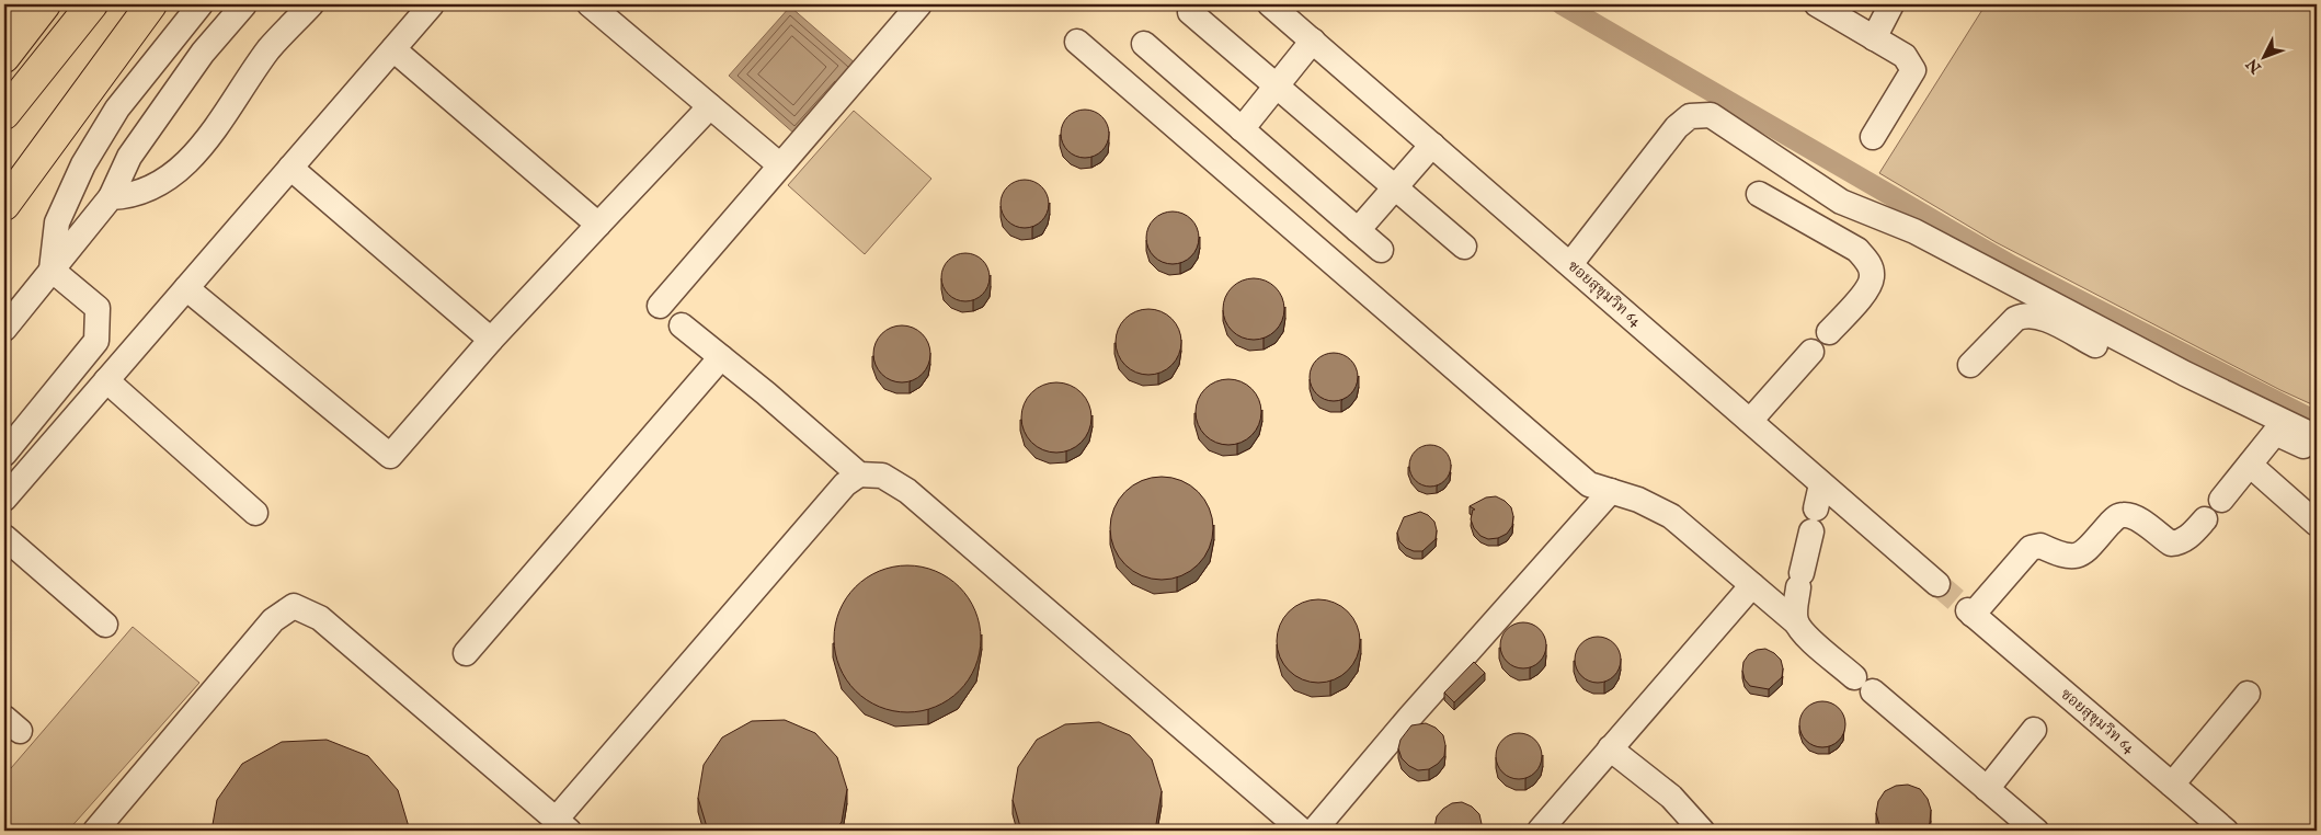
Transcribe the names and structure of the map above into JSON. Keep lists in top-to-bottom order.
{
  "streets": {
    "street": ["ซอยสุขุมวิท 64"]
  },
  "north": "bottom left"
}
